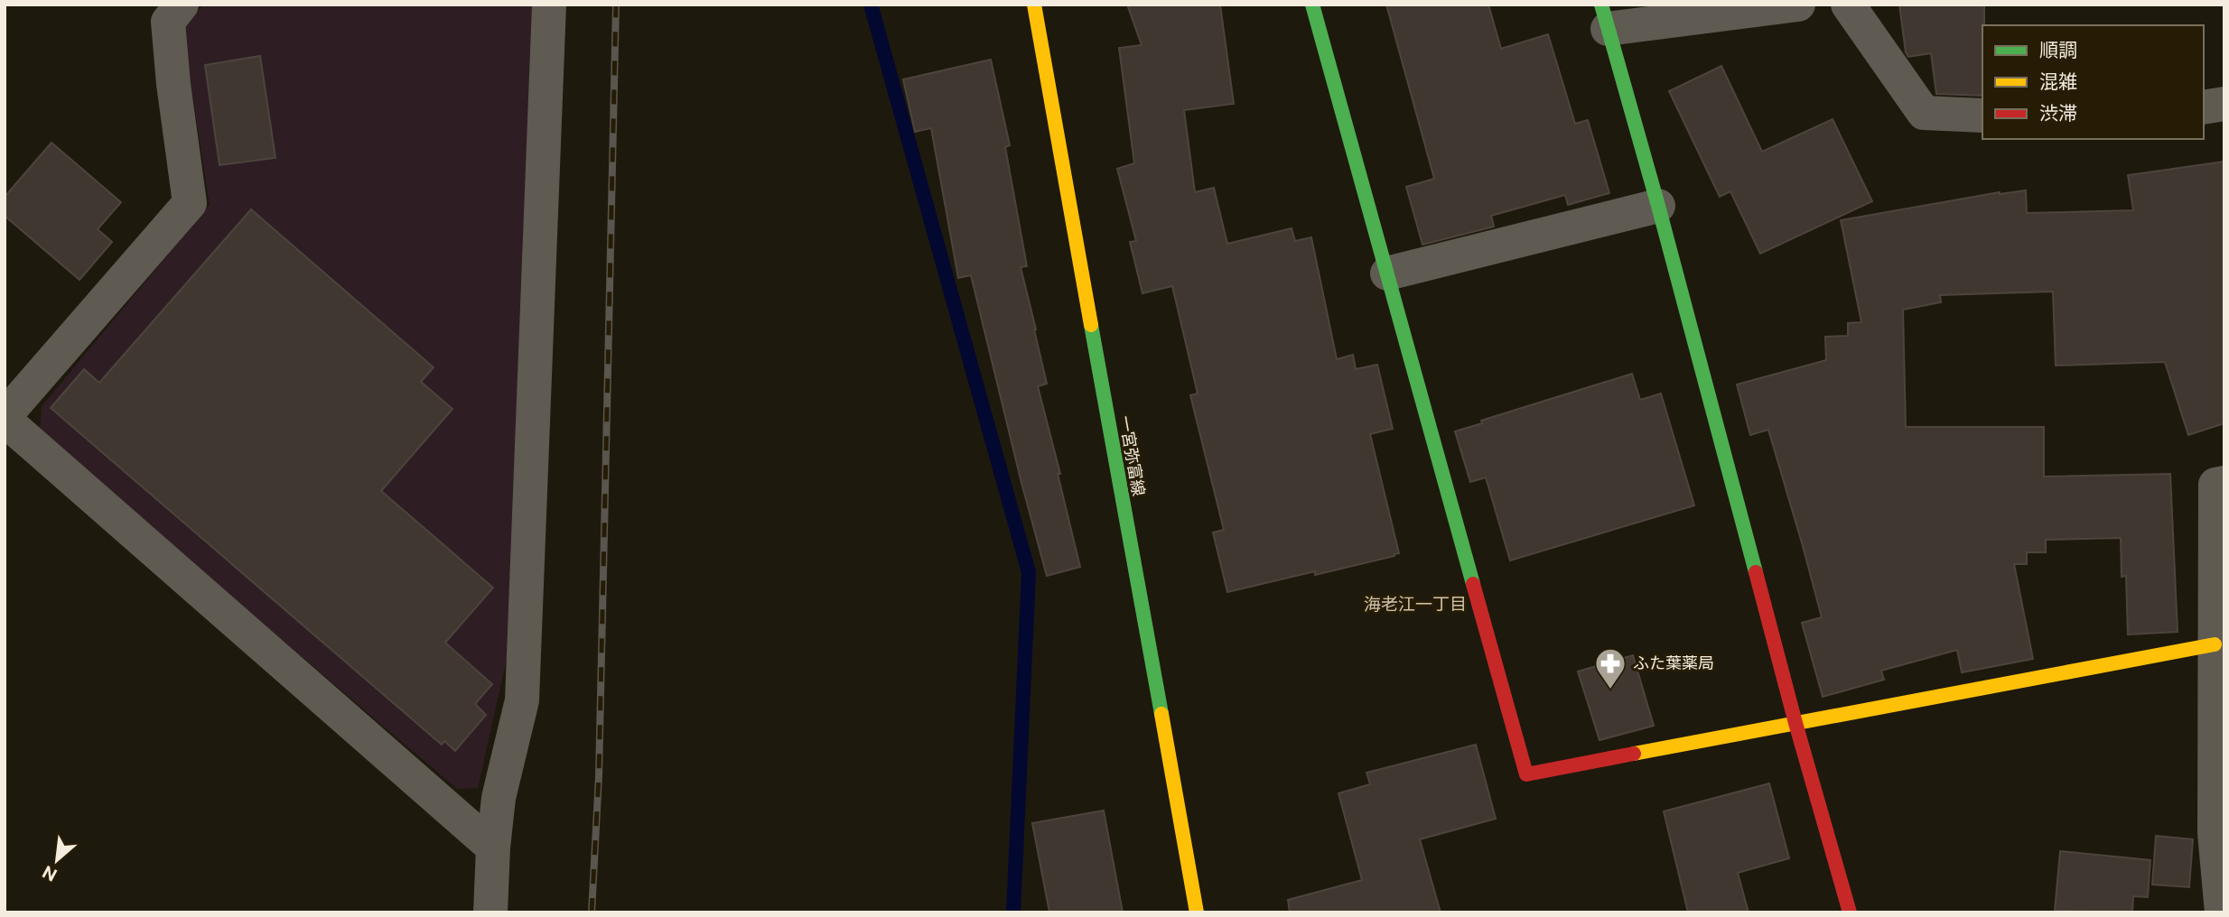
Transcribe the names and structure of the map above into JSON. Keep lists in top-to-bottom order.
{
  "streets": {
    "street": ["一宮弥富線"]
  },
  "districts": ["海老江一丁目"],
  "places": {
    "pharmacy": ["ふた葉薬局"]
  },
  "legend": ["順調", "混雑", "渋滞"],
  "north": "bottom left"
}
